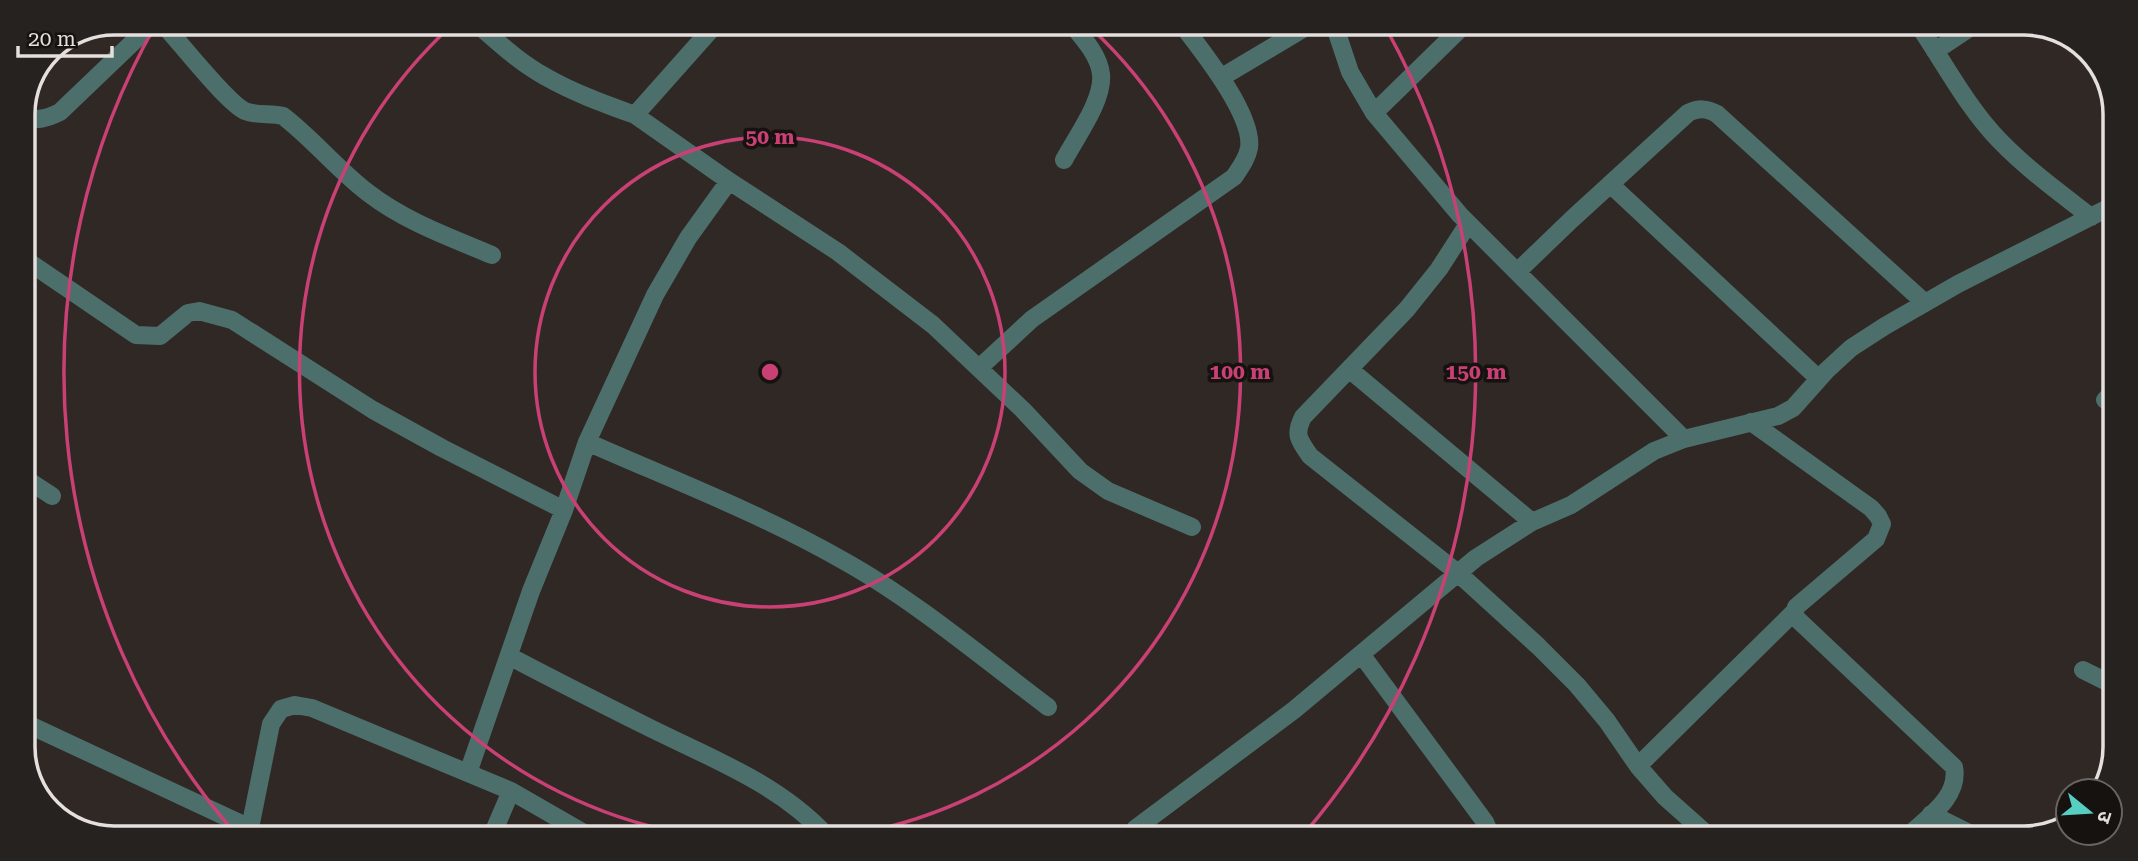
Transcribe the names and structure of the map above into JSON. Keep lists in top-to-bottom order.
{
  "scale_bar": "20 m",
  "north": "right",
  "rings": ["50 m", "100 m", "150 m"]
}
